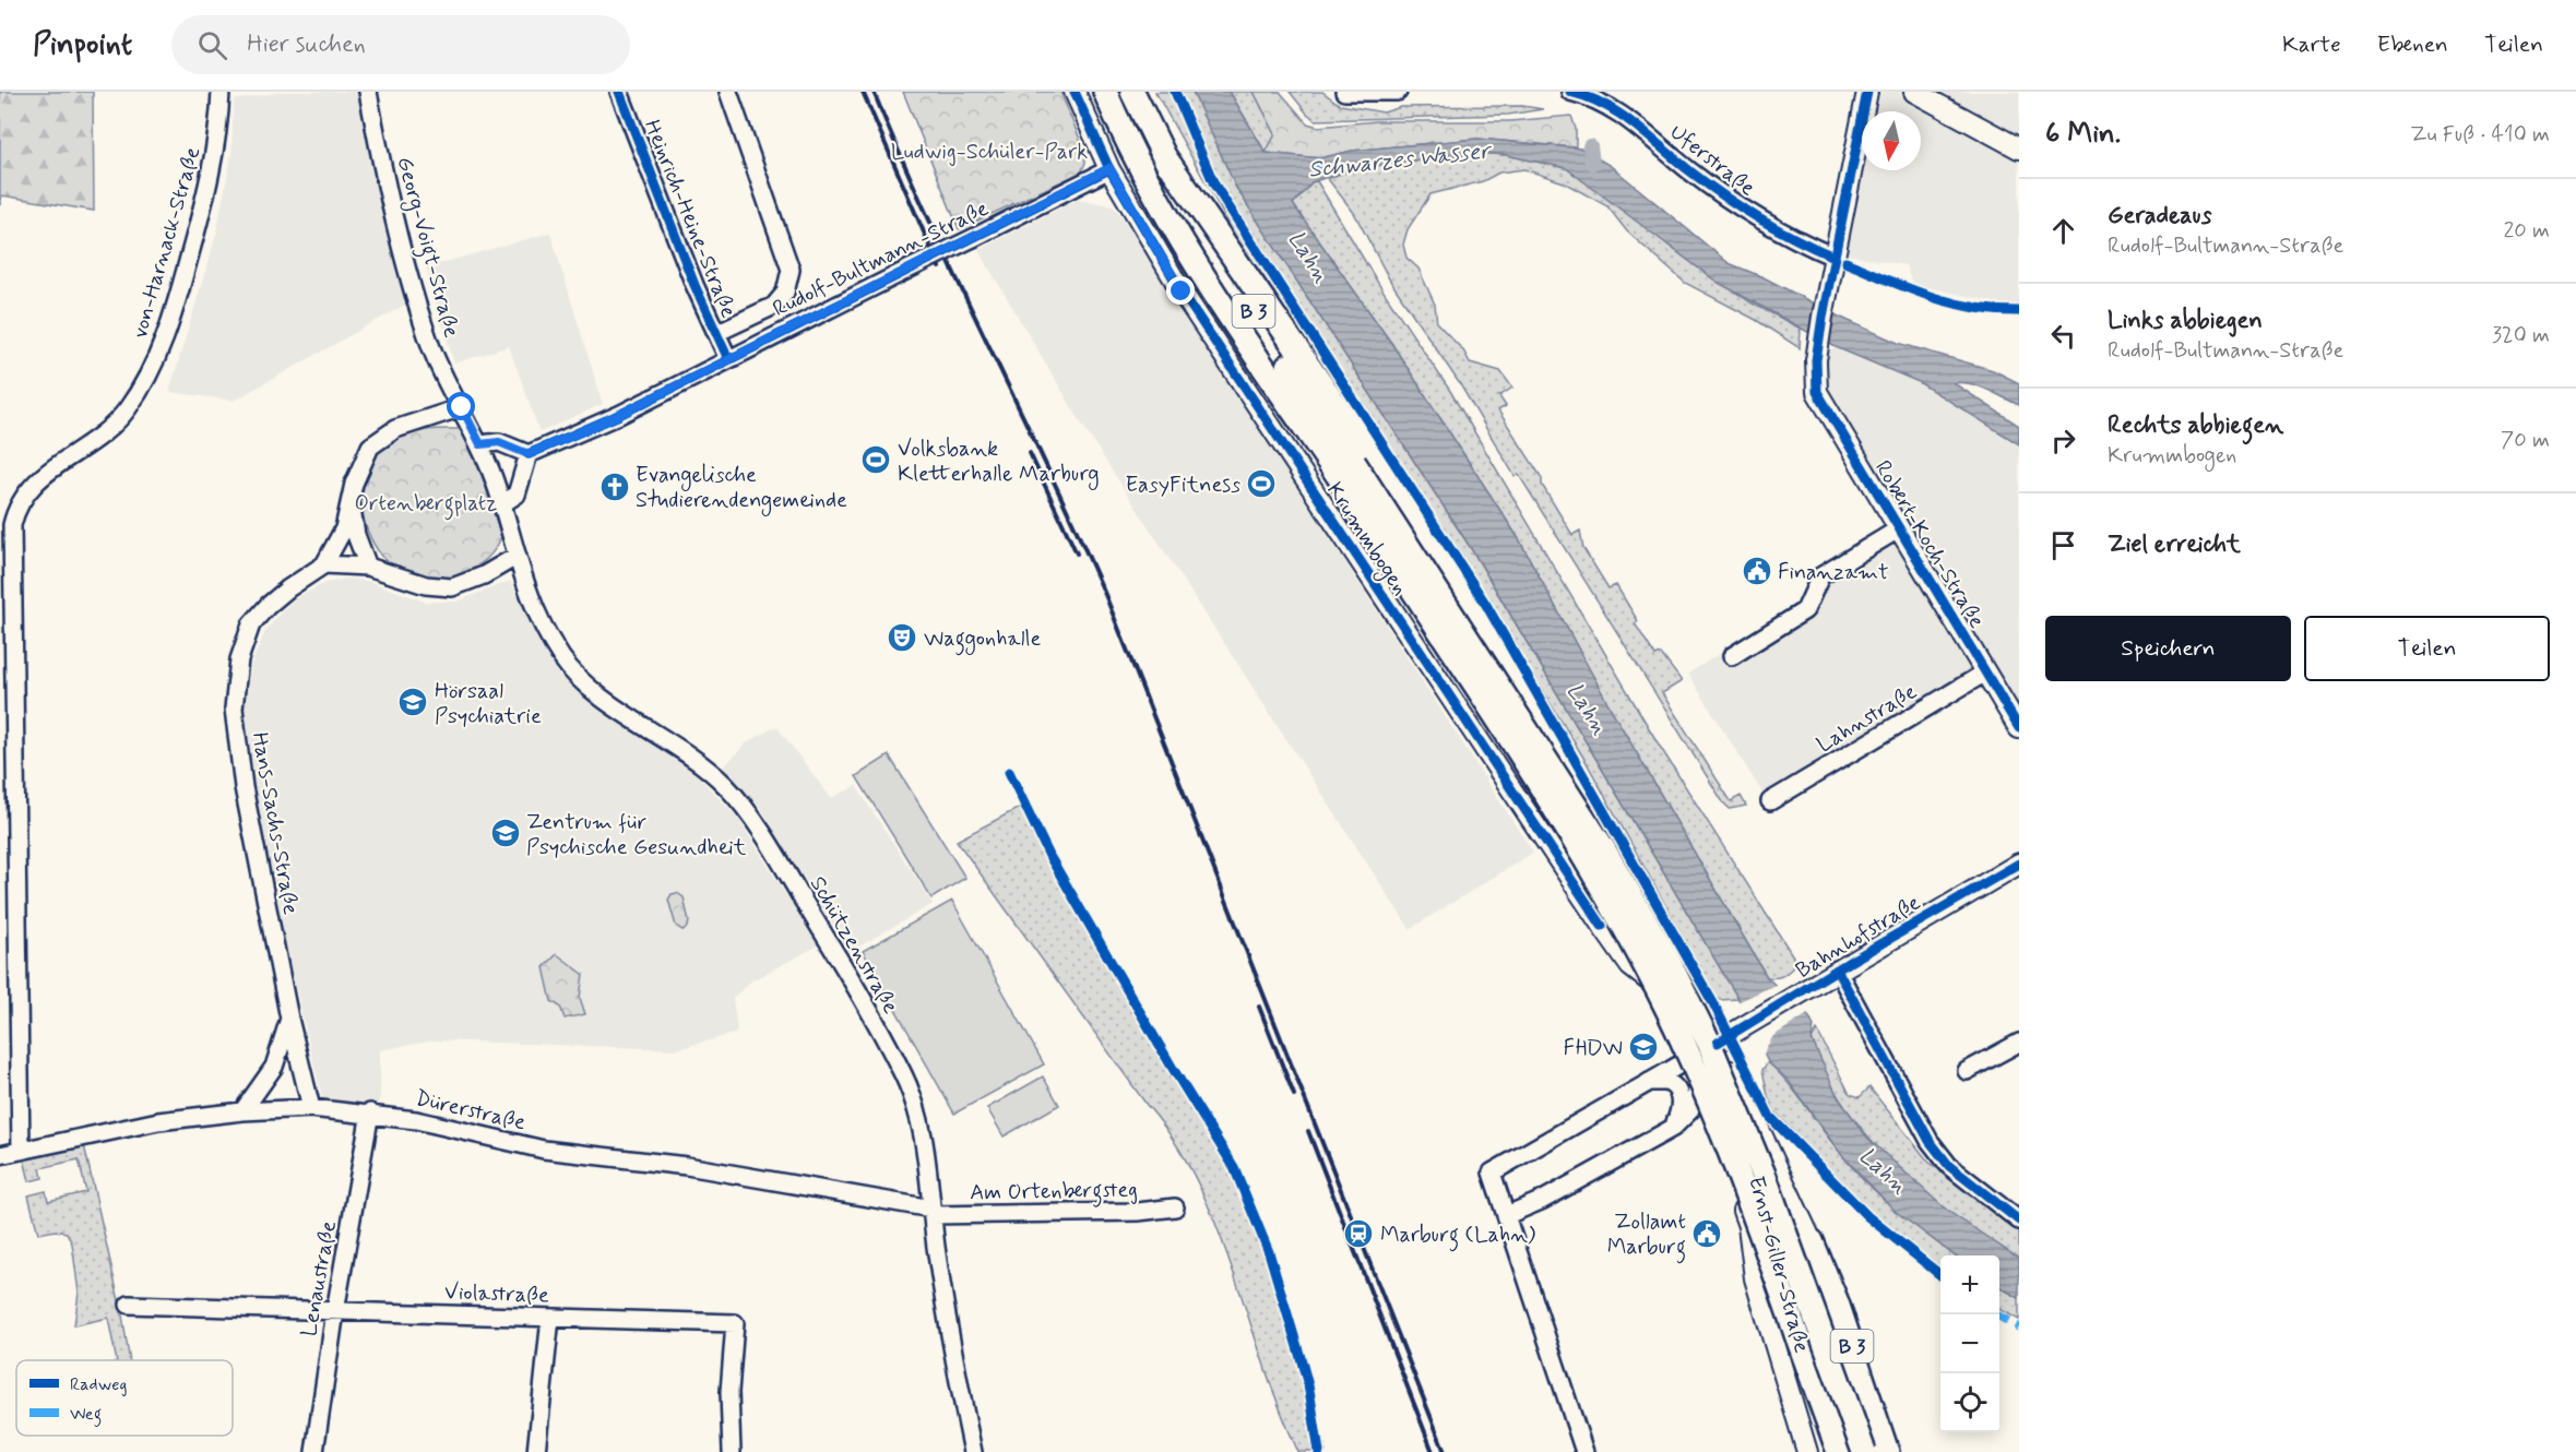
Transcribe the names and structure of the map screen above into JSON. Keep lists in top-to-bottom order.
{
  "streets": {
    "highway": ["B 3"],
    "main road": [
      "Krummbogen",
      "Robert-Koch-Straße",
      "Bahnhofstraße",
      "Ernst-Giller-Straße"
    ],
    "street": [
      "Uferstraße",
      "Heinrich-Heine-Straße",
      "von-Harnack-Straße",
      "Georg-Voigt-Straße",
      "Rudolf-Bultmann-Straße",
      "Lahnstraße",
      "Hans-Sachs-Straße",
      "Schützenstraße",
      "Dürerstraße",
      "Am Ortenbergsteg",
      "Lenaustraße",
      "Violastraße"
    ]
  },
  "crossings": [
    ["Uferstraße", "Robert-Koch-Straße"],
    ["Heinrich-Heine-Straße", "Rudolf-Bultmann-Straße"],
    ["von-Harnack-Straße", "Dürerstraße"],
    ["Georg-Voigt-Straße", "Schützenstraße"],
    ["Rudolf-Bultmann-Straße", "Krummbogen"],
    ["B 3", "Krummbogen"],
    ["Krummbogen", "Bahnhofstraße"],
    ["Krummbogen", "Ernst-Giller-Straße"],
    ["Robert-Koch-Straße", "Lahnstraße"],
    ["Hans-Sachs-Straße", "Dürerstraße"],
    ["Bahnhofstraße", "Ernst-Giller-Straße"],
    ["Schützenstraße", "Dürerstraße"],
    ["Schützenstraße", "Am Ortenbergsteg"],
    ["Dürerstraße", "Am Ortenbergsteg"],
    ["Dürerstraße", "Lenaustraße"],
    ["Lenaustraße", "Violastraße"]
  ],
  "water": ["Schwarzes Wasser", "Lahn"],
  "parks": ["Ludwig-Schüler-Park", "Ortenbergplatz"],
  "places": {
    "sports": ["Volksbank Kletterhalle Marburg", "EasyFitness"],
    "church": ["Evangelische Studierendengemeinde"],
    "public building": ["Finanzamt", "Zollamt Marburg"],
    "theatre": ["Waggonhalle"],
    "school or university": ["Hörsaal Psychiatrie", "Zentrum für Psychische Gesundheit", "FHDW"],
    "station": ["Marburg (Lahn)"]
  },
  "legend": ["Radweg", "Weg"],
  "north": "bottom",
  "page": {
    "header": "Pinpoint",
    "search": "Hier suchen",
    "nav": ["Karte", "Ebenen", "Teilen"],
    "heading": ["6 Min.", "Zu Fuß · 410 m"],
    "list": [
      ["Geradeaus", "Rudolf-Bultmann-Straße", "20 m"],
      ["Links abbiegen", "Rudolf-Bultmann-Straße", "320 m"],
      ["Rechts abbiegen", "Krummbogen", "70 m"],
      "Ziel erreicht"
    ],
    "buttons": ["Speichern", "Teilen"],
    "map_buttons": ["+", "−"]
  }
}
